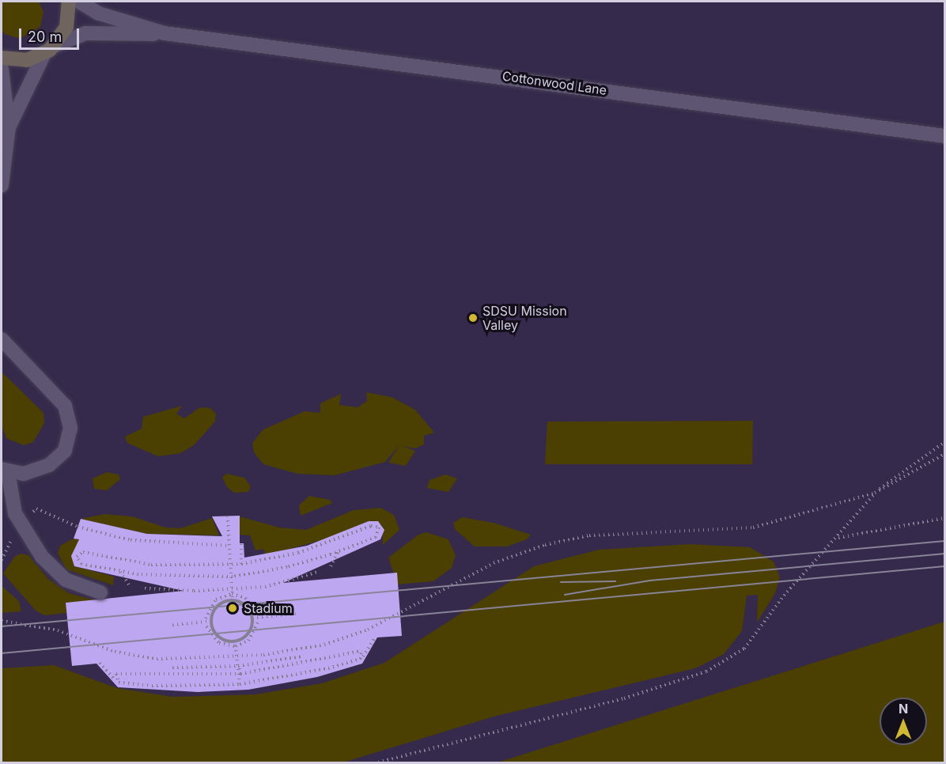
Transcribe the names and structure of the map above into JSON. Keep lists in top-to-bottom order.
{
  "streets": {
    "street": ["Cottonwood Lane"]
  },
  "places": ["SDSU Mission Valley", "Stadium"],
  "scale_bar": "20 m",
  "north": "top"
}
